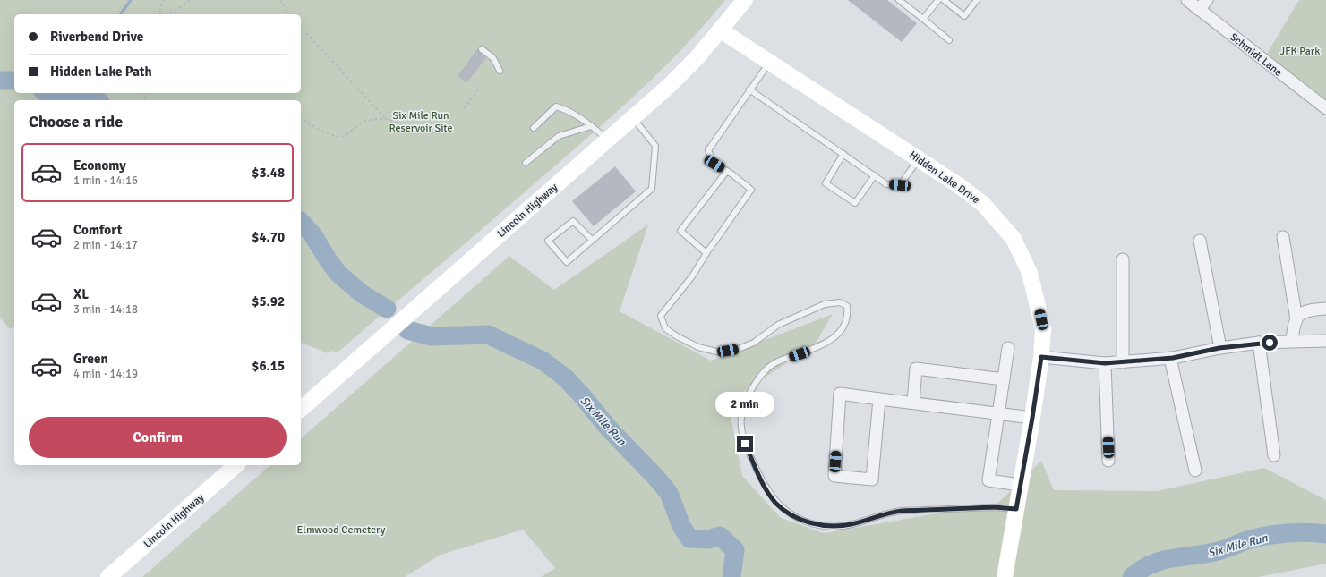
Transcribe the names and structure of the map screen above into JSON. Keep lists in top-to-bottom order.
{
  "streets": {
    "main road": ["Hidden Lake Drive", "Lincoln Highway"],
    "street": ["Schmidt Lane"]
  },
  "crossings": [
    ["Hidden Lake Drive", "Lincoln Highway"]
  ],
  "water": ["Six Mile Run"],
  "parks": ["JFK Park", "Six Mile Run Reservoir Site", "Elmwood Cemetery"],
  "page": {
    "banner": ["Riverbend Drive", "Hidden Lake Path"],
    "heading": "Choose a ride",
    "list": [
      {
        "name": "Economy",
        "note": "1 min · 14:16",
        "value": "$3.48"
      },
      {
        "name": "Comfort",
        "note": "2 min · 14:17",
        "value": "$4.70"
      },
      {
        "name": "XL",
        "note": "3 min · 14:18",
        "value": "$5.92"
      },
      {
        "name": "Green",
        "note": "4 min · 14:19",
        "value": "$6.15"
      }
    ],
    "bubble": "2 min",
    "buttons": "Confirm"
  }
}
